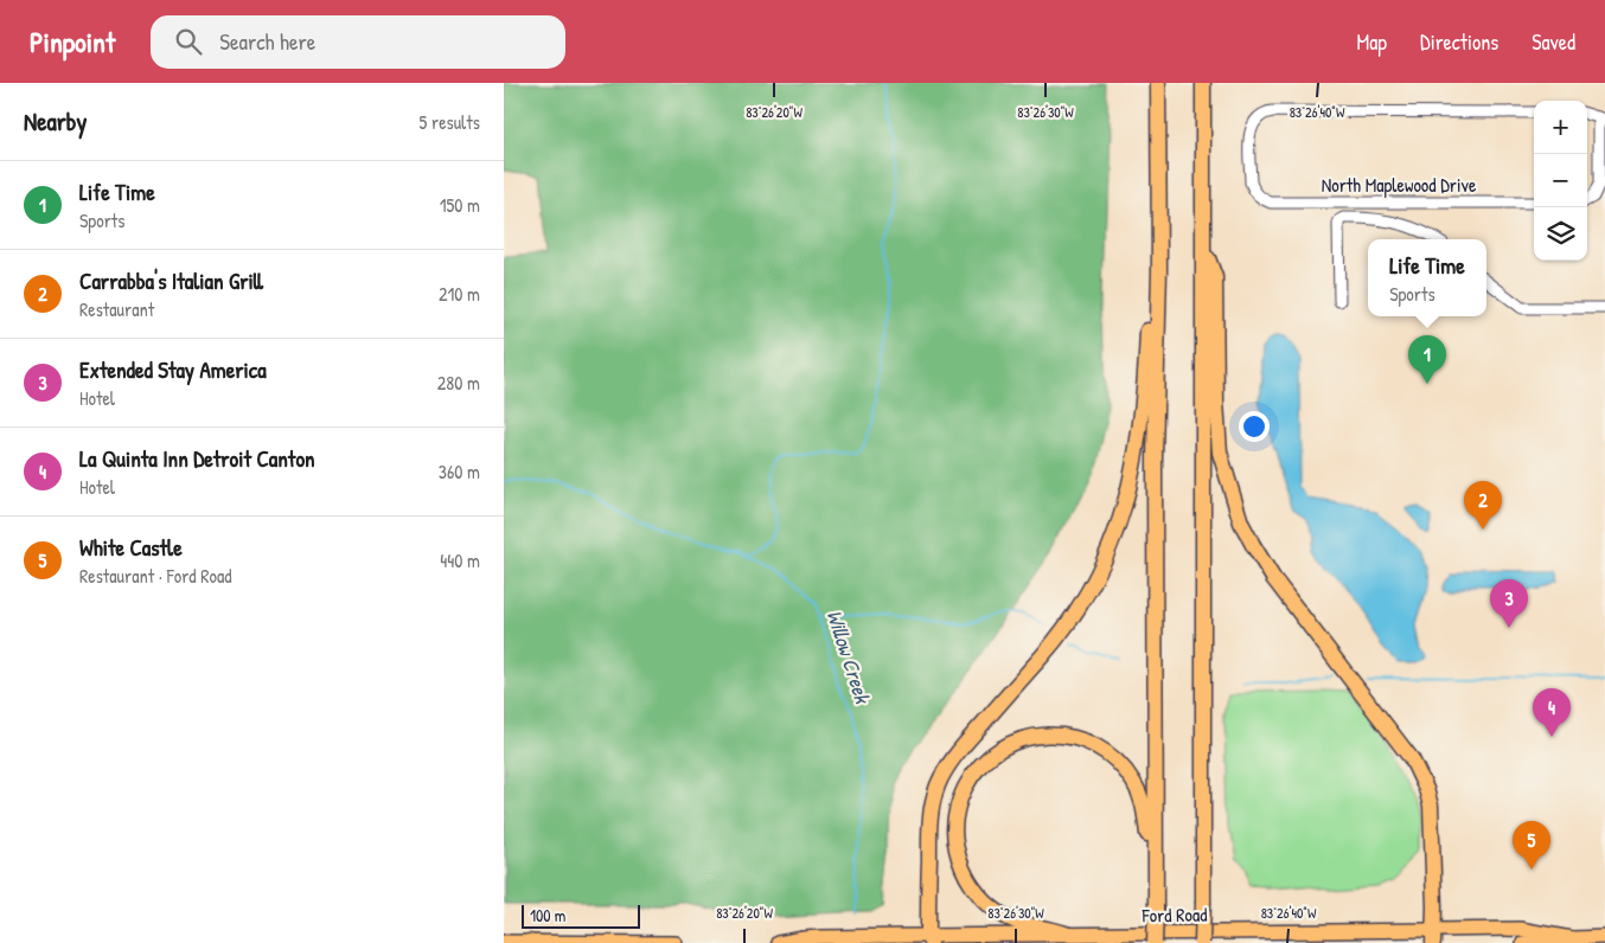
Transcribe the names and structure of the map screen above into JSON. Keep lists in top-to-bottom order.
{
  "streets": {
    "main road": ["Ford Road"],
    "street": ["North Maplewood Drive"]
  },
  "water": ["Willow Creek"],
  "scale_bar": "100 m",
  "page": {
    "header": "Pinpoint",
    "search": "Search here",
    "nav": ["Map", "Directions", "Saved"],
    "heading": ["Nearby", "5 results"],
    "map_buttons": ["+", "−"],
    "list": [
      {
        "mark": "1",
        "name": "Life Time",
        "note": "Sports",
        "value": "150 m"
      },
      {
        "mark": "2",
        "name": "Carrabba's Italian Grill",
        "note": "Restaurant",
        "value": "210 m"
      },
      {
        "mark": "3",
        "name": "Extended Stay America",
        "note": "Hotel",
        "value": "280 m"
      },
      {
        "mark": "4",
        "name": "La Quinta Inn Detroit Canton",
        "note": "Hotel",
        "value": "360 m"
      },
      {
        "mark": "5",
        "name": "White Castle",
        "note": "Restaurant · Ford Road",
        "value": "440 m"
      }
    ],
    "popup": ["Life Time", "Sports"],
    "pins": [
      "1",
      "2",
      "3",
      "4",
      "5"
    ],
    "scale": "100 m"
  },
  "coordinates": ["83°26'20\"W", "83°26'30\"W", "83°26'40\"W"]
}
